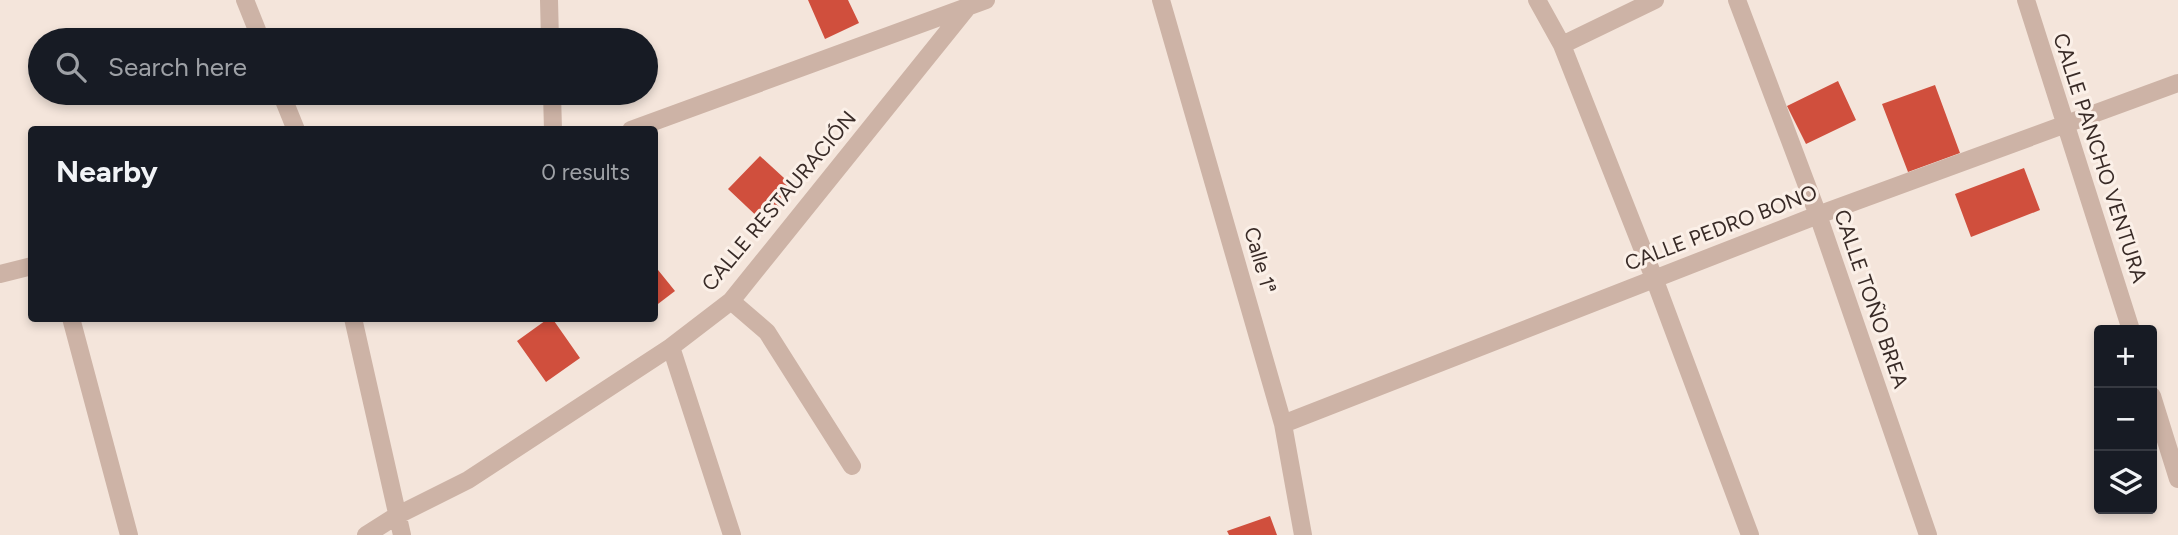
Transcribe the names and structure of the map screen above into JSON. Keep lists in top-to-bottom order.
{
  "streets": {
    "street": [
      "CALLE PANCHO VENTURA",
      "CALLE RESTAURACIÓN",
      "CALLE PEDRO BONO",
      "Calle 1ª",
      "CALLE TOÑO BREA"
    ]
  },
  "crossings": [
    ["CALLE PANCHO VENTURA", "CALLE PEDRO BONO"],
    ["CALLE PEDRO BONO", "Calle 1ª"],
    ["CALLE PEDRO BONO", "CALLE TOÑO BREA"]
  ],
  "page": {
    "search": "Search here",
    "heading": ["Nearby", "0 results"],
    "map_buttons": ["+", "−"]
  }
}
